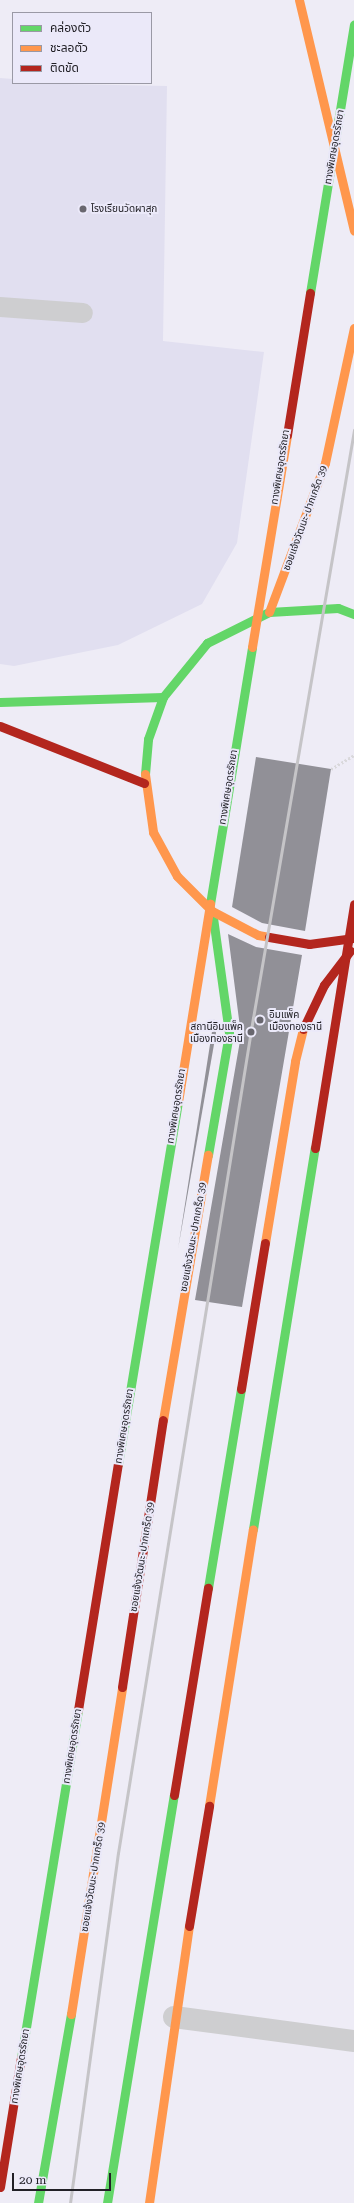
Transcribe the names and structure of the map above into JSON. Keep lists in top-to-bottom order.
{
  "streets": {
    "main road": ["ทางพิเศษอุดรรัถยา", "ซอยแจ้งวัฒนะ-ปากเกร็ด 39"]
  },
  "places": ["โรงเรียนวัดผาสุก", "อิมแพ็ค เมืองทองธานี", "สถานีอิมแพ็ค เมืองทองธานี"],
  "legend": ["คล่องตัว", "ชะลอตัว", "ติดขัด"],
  "scale_bar": "20 m"
}
